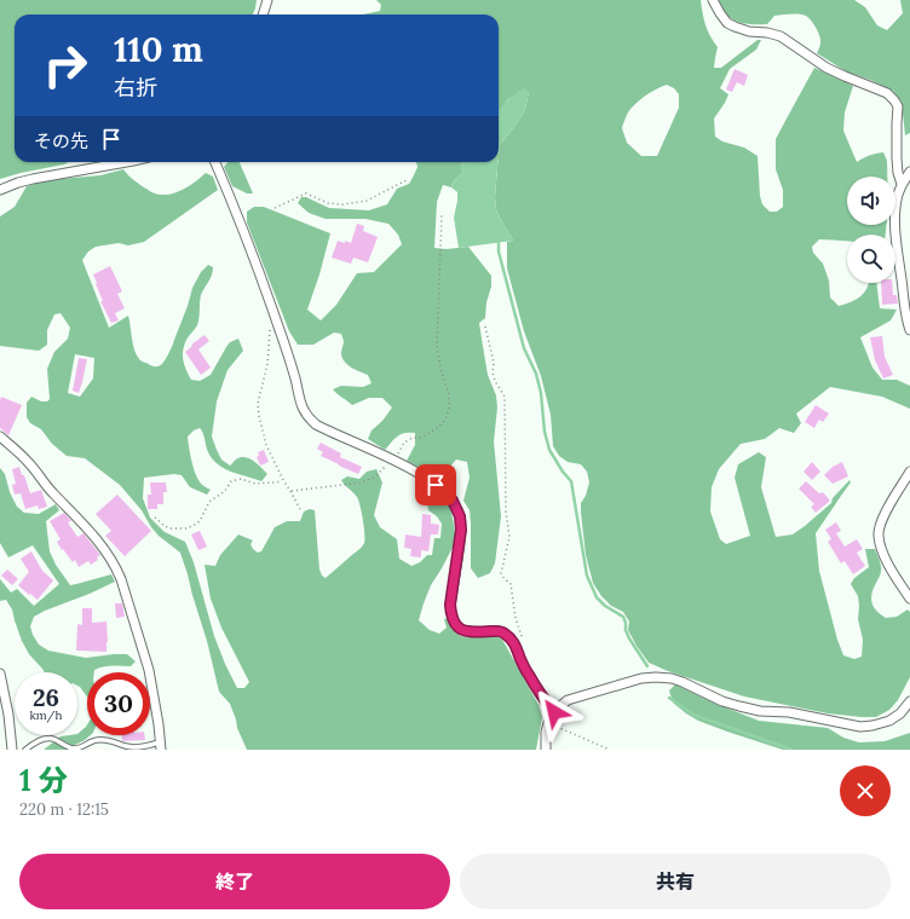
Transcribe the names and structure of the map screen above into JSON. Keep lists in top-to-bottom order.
{
  "page": {
    "turn": ["110 m", "右折"],
    "then": "その先",
    "speed": "26 km/h",
    "limit": "30",
    "heading": ["1 分", "220 m · 12:15"],
    "buttons": ["終了", "共有"]
  }
}
